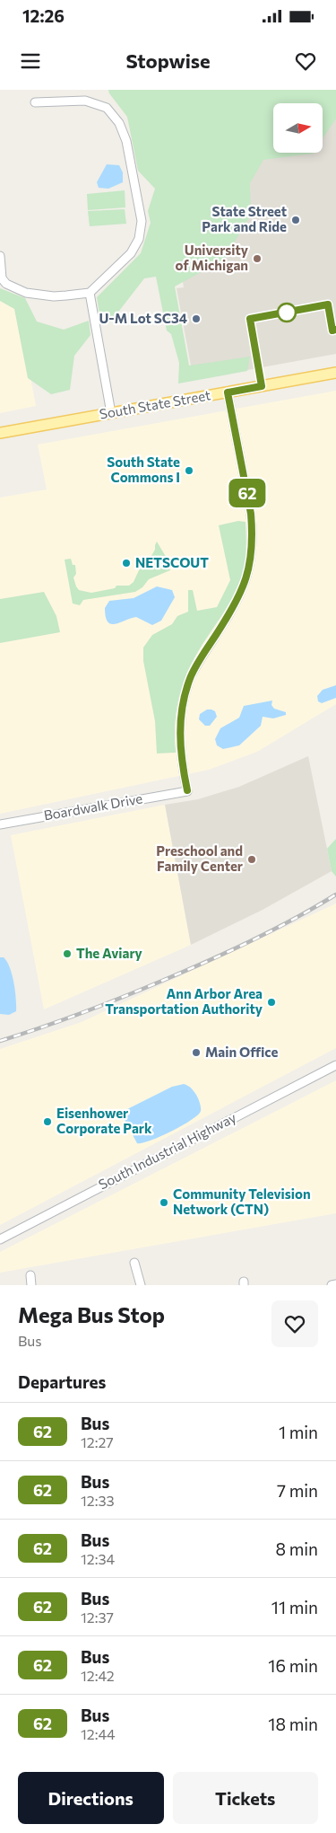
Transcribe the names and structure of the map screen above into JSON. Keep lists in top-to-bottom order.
{
  "streets": {
    "main road": ["South State Street"],
    "street": ["Boardwalk Drive", "South Industrial Highway"]
  },
  "crossings": [
    ["South State Street", "Boardwalk Drive"]
  ],
  "places": [
    "State Street Park and Ride",
    "University of Michigan",
    "U-M Lot SC34",
    "South State Commons I",
    "NETSCOUT",
    "Preschool and Family Center",
    "The Aviary",
    "Ann Arbor Area Transportation Authority",
    "Main Office",
    "Eisenhower Corporate Park",
    "Community Television Network (CTN)"
  ],
  "lines": ["bus line 62"],
  "north": "right",
  "page": {
    "status": "12:26",
    "header": "Stopwise",
    "on_map": "62",
    "heading": [
      ["Mega Bus Stop", "Bus"],
      "Departures"
    ],
    "list": [
      {
        "mark": "62",
        "name": "Bus",
        "note": "12:27",
        "value": "1 min"
      },
      {
        "mark": "62",
        "name": "Bus",
        "note": "12:33",
        "value": "7 min"
      },
      {
        "mark": "62",
        "name": "Bus",
        "note": "12:34",
        "value": "8 min"
      },
      {
        "mark": "62",
        "name": "Bus",
        "note": "12:37",
        "value": "11 min"
      },
      {
        "mark": "62",
        "name": "Bus",
        "note": "12:42",
        "value": "16 min"
      },
      {
        "mark": "62",
        "name": "Bus",
        "note": "12:44",
        "value": "18 min"
      }
    ],
    "buttons": ["Directions", "Tickets"]
  }
}
